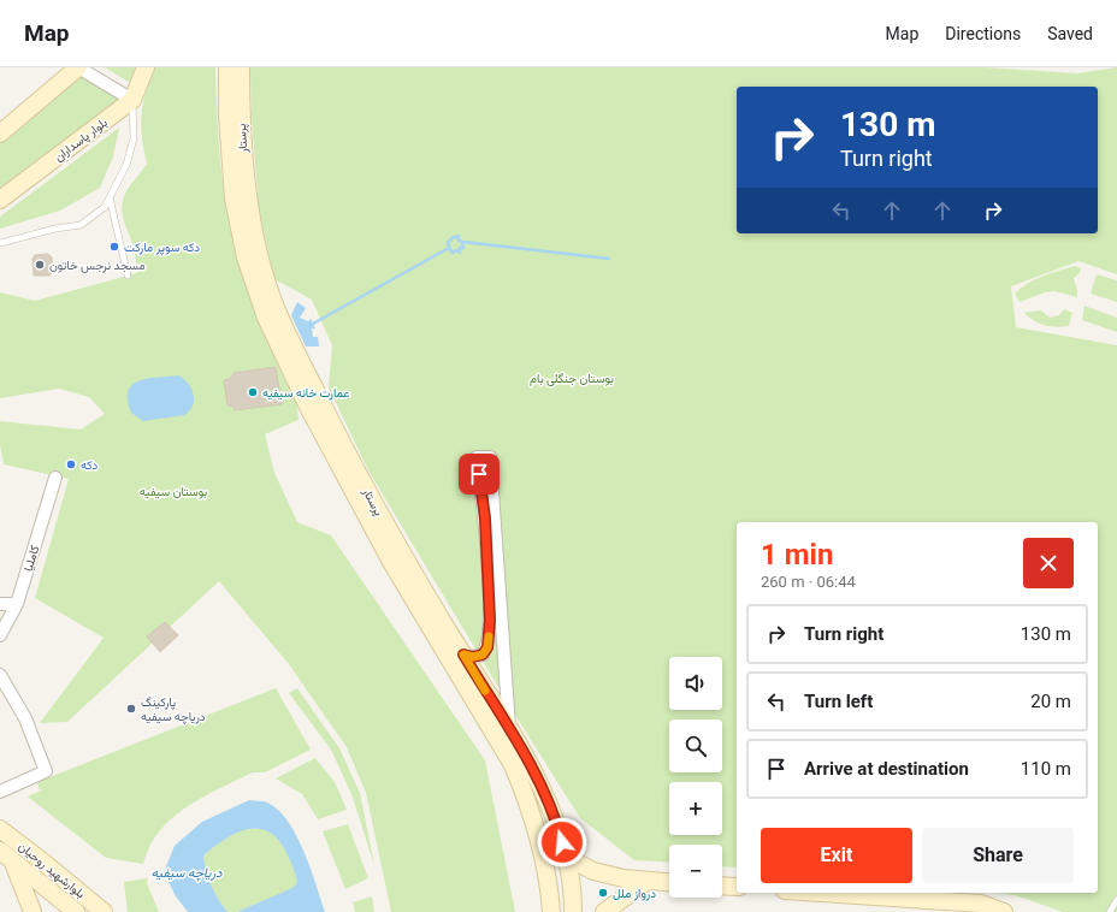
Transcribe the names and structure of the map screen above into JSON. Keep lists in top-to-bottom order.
{
  "streets": {
    "main road": ["پرستار", "بلوار پاسداران", "بلوارشهید روحیان"],
    "street": ["کاملیا"]
  },
  "water": ["دریاچه سیفیه"],
  "parks": ["بوستان جنگلی بام", "بوستان سیفیه"],
  "places": [
    "دکه سوپر مارکت",
    "مسجد نرجس خاتون",
    "عمارت خانه سیفیه",
    "دکه",
    "پارکینگ دریاچه سیفیه",
    "درواز ملل"
  ],
  "page": {
    "header": "Map",
    "nav": ["Map", "Directions", "Saved"],
    "turn": ["130 m", "Turn right"],
    "heading": ["1 min", "260 m · 06:44"],
    "list": [
      {
        "name": "Turn right",
        "value": "130 m"
      },
      {
        "name": "Turn left",
        "value": "20 m"
      },
      {
        "name": "Arrive at destination",
        "value": "110 m"
      }
    ],
    "map_buttons": ["+", "−"],
    "buttons": ["Exit", "Share"]
  }
}
